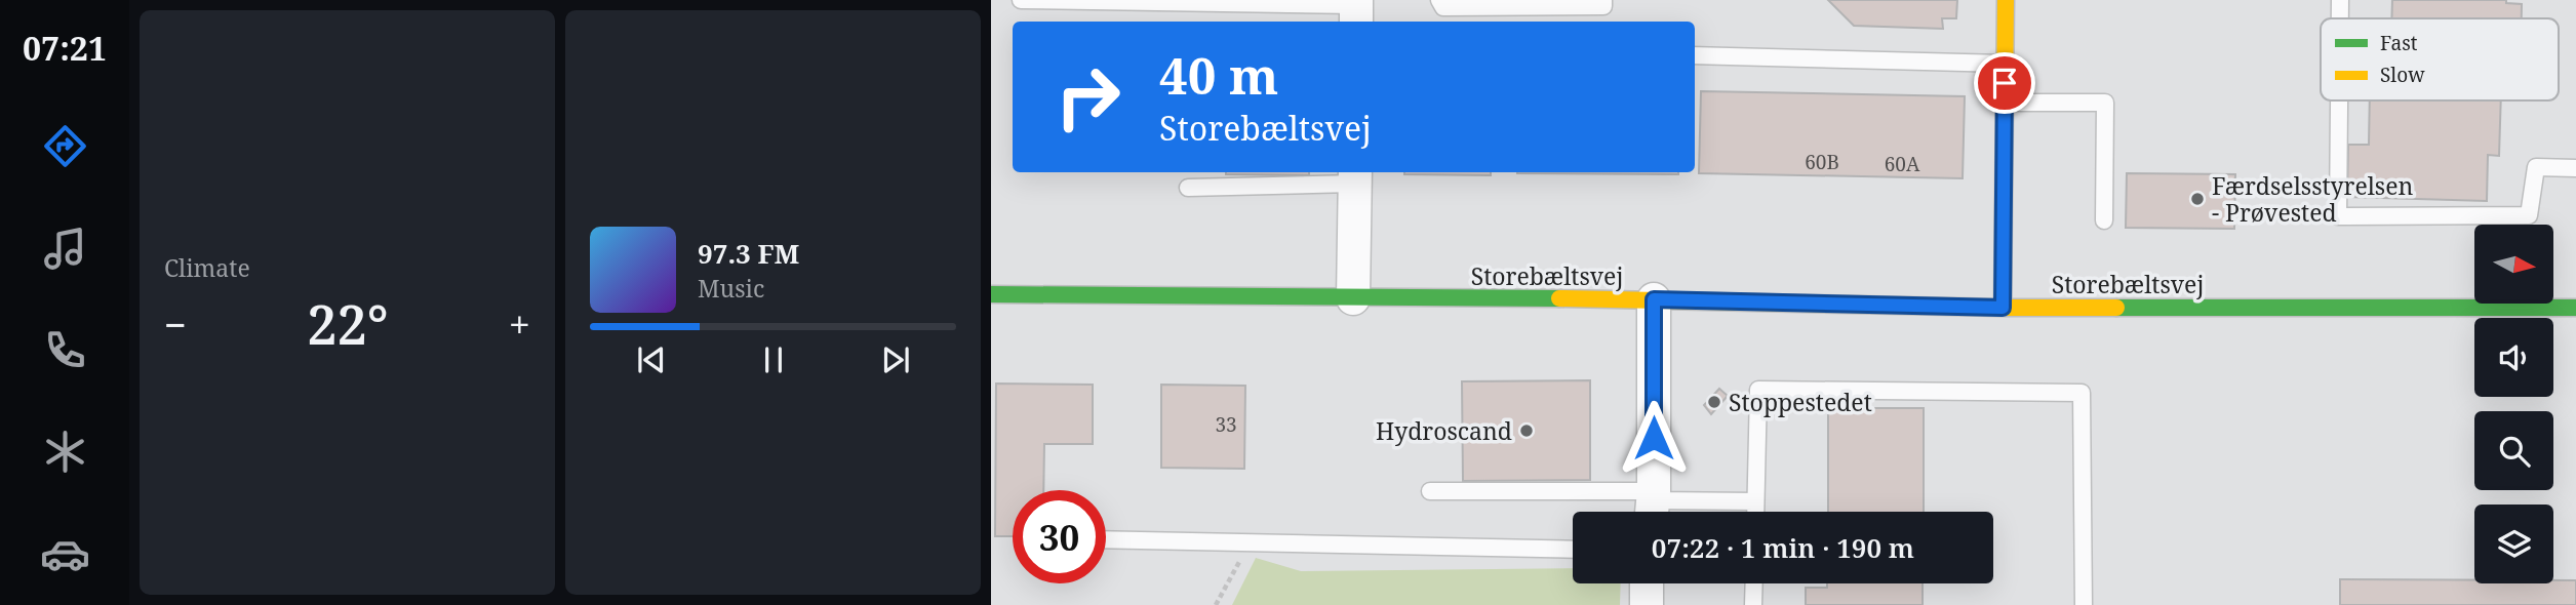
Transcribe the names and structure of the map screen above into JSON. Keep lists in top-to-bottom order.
{
  "streets": {
    "street": ["Storebæltsvej"]
  },
  "places": ["Færdselsstyrelsen - Prøvested", "Stoppestedet", "Hydroscand"],
  "house_numbers": ["60B", "60A", "33"],
  "legend": ["Fast", "Slow"],
  "north": "right",
  "page": {
    "tabs": "07:21",
    "tile": "Climate",
    "turn": ["40 m", "Storebæltsvej"],
    "song": ["97.3 FM", "Music"],
    "heat": ["−", "22°", "+"],
    "limit": "30",
    "trip": "07:22 · 1 min · 190 m"
  }
}
